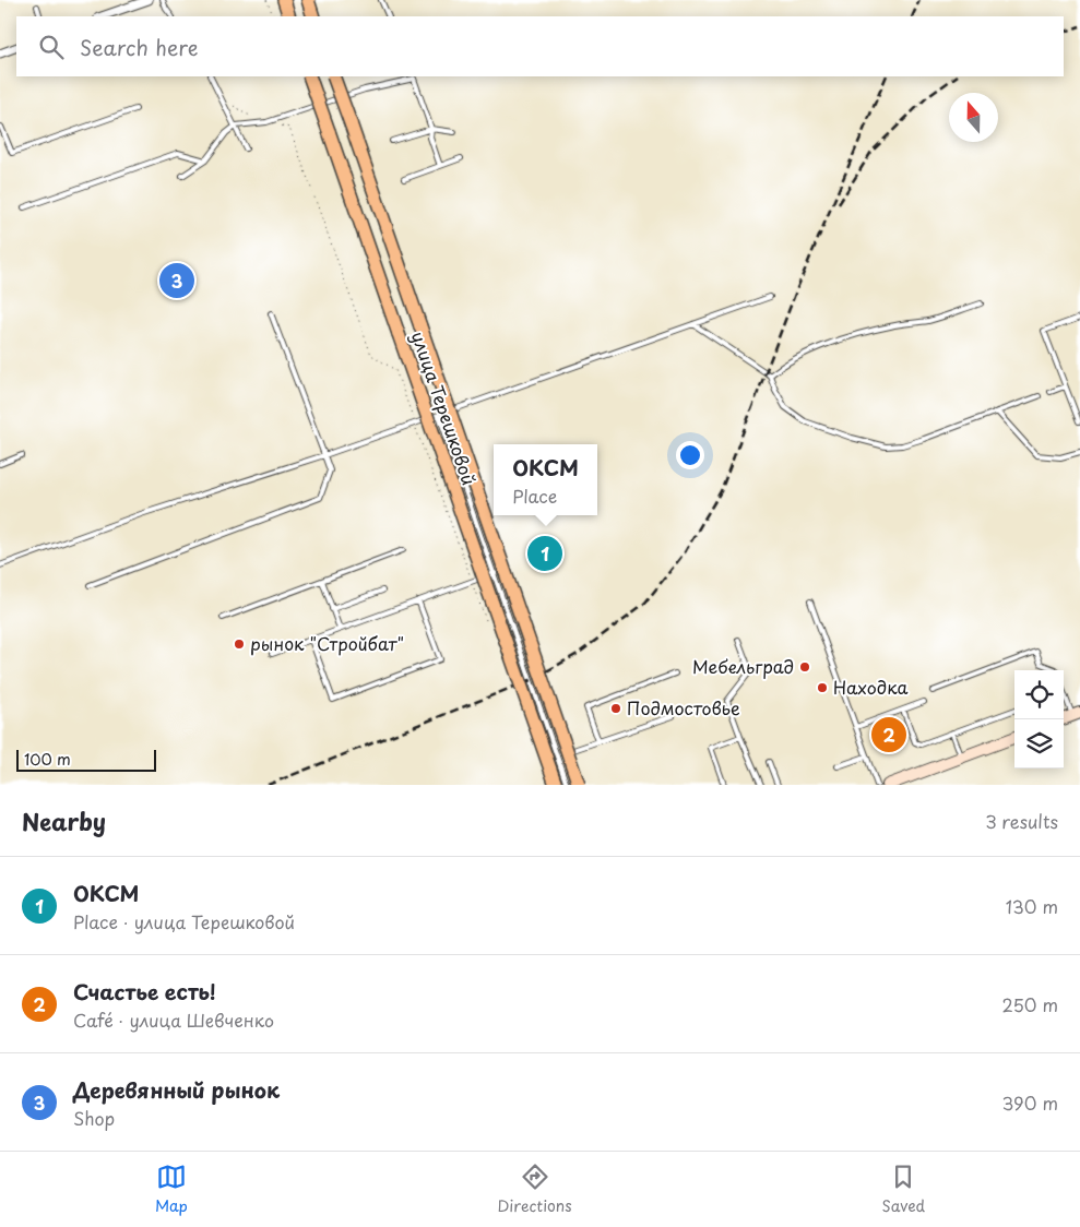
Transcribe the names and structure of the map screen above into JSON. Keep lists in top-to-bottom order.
{
  "streets": {
    "main road": ["улица Терешковой"]
  },
  "places": [
    "рынок \"Стройбат\"",
    "Мебельград",
    "Находка",
    "Подмостовье"
  ],
  "scale_bar": "100 m",
  "north": "top",
  "page": {
    "search": "Search here",
    "pins": ["3", "1", "2"],
    "popup": ["ОКСМ", "Place"],
    "scale": "100 m",
    "heading": ["Nearby", "3 results"],
    "list": [
      {
        "mark": "1",
        "name": "ОКСМ",
        "note": "Place · улица Терешковой",
        "value": "130 m"
      },
      {
        "mark": "2",
        "name": "Счастье есть!",
        "note": "Café · улица Шевченко",
        "value": "250 m"
      },
      {
        "mark": "3",
        "name": "Деревянный рынок",
        "note": "Shop",
        "value": "390 m"
      }
    ],
    "nav": ["Map", "Directions", "Saved"]
  }
}
